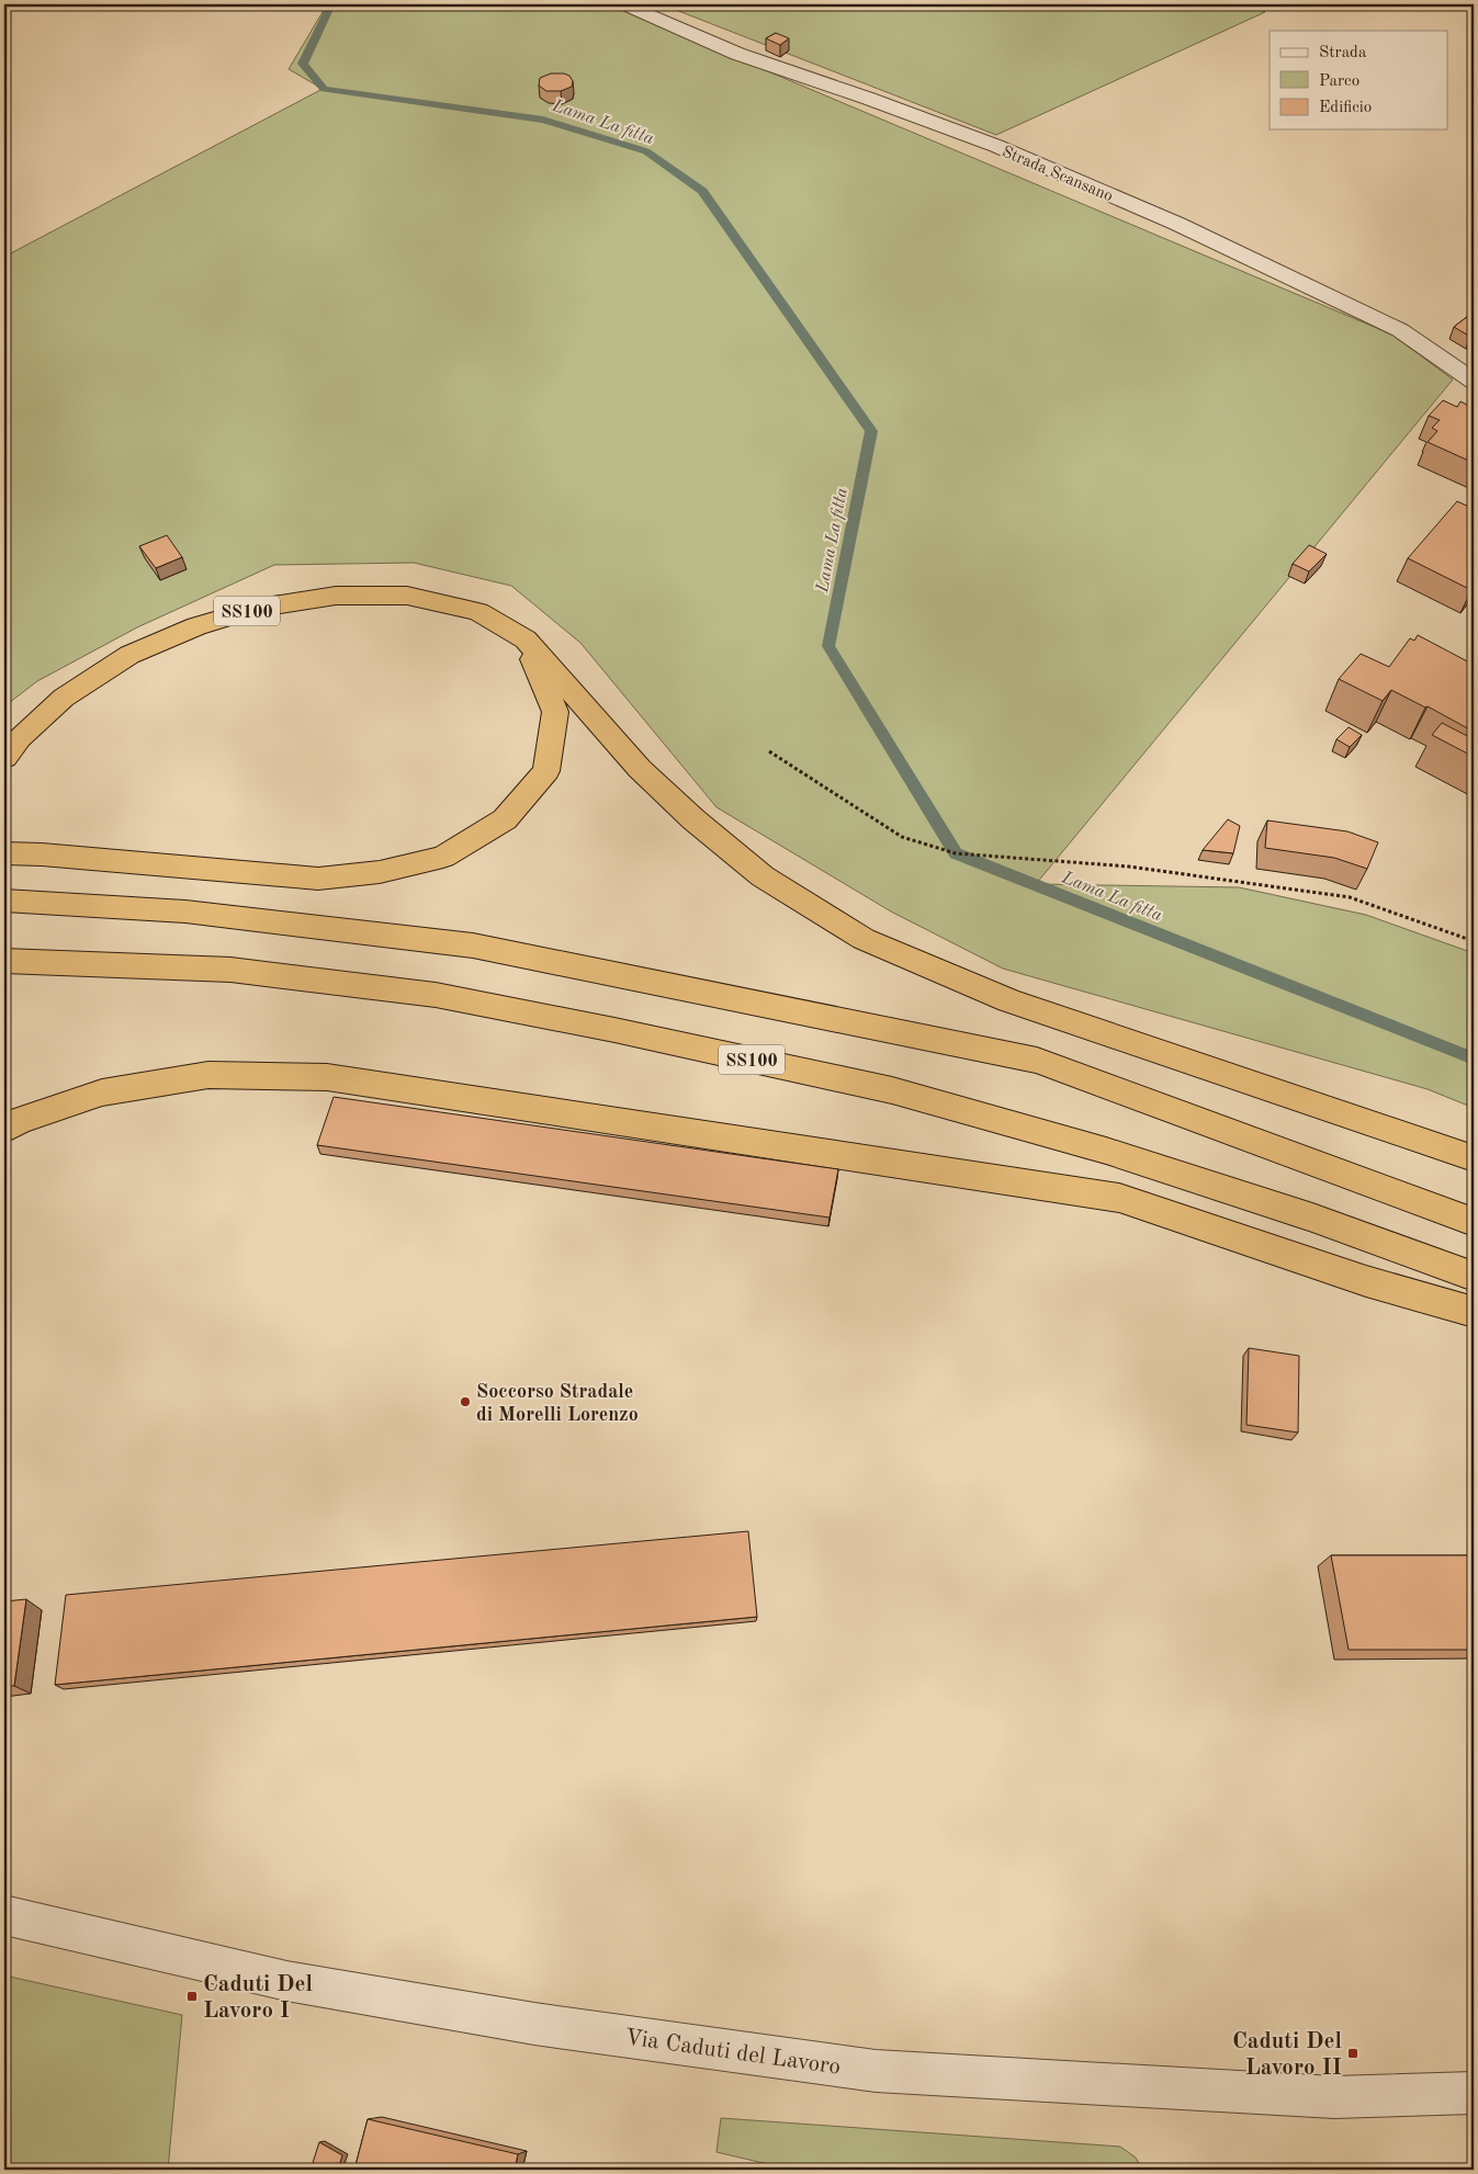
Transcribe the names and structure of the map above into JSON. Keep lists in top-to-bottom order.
{
  "streets": {
    "highway": ["SS100"],
    "street": ["Strada Scansano", "Via Caduti del Lavoro"]
  },
  "water": ["Lama La fitta"],
  "places": {
    "other": ["Soccorso Stradale di Morelli Lorenzo"],
    "transit": ["Caduti Del Lavoro I", "Caduti Del Lavoro II"]
  },
  "legend": ["Strada", "Parco", "Edificio"]
}
